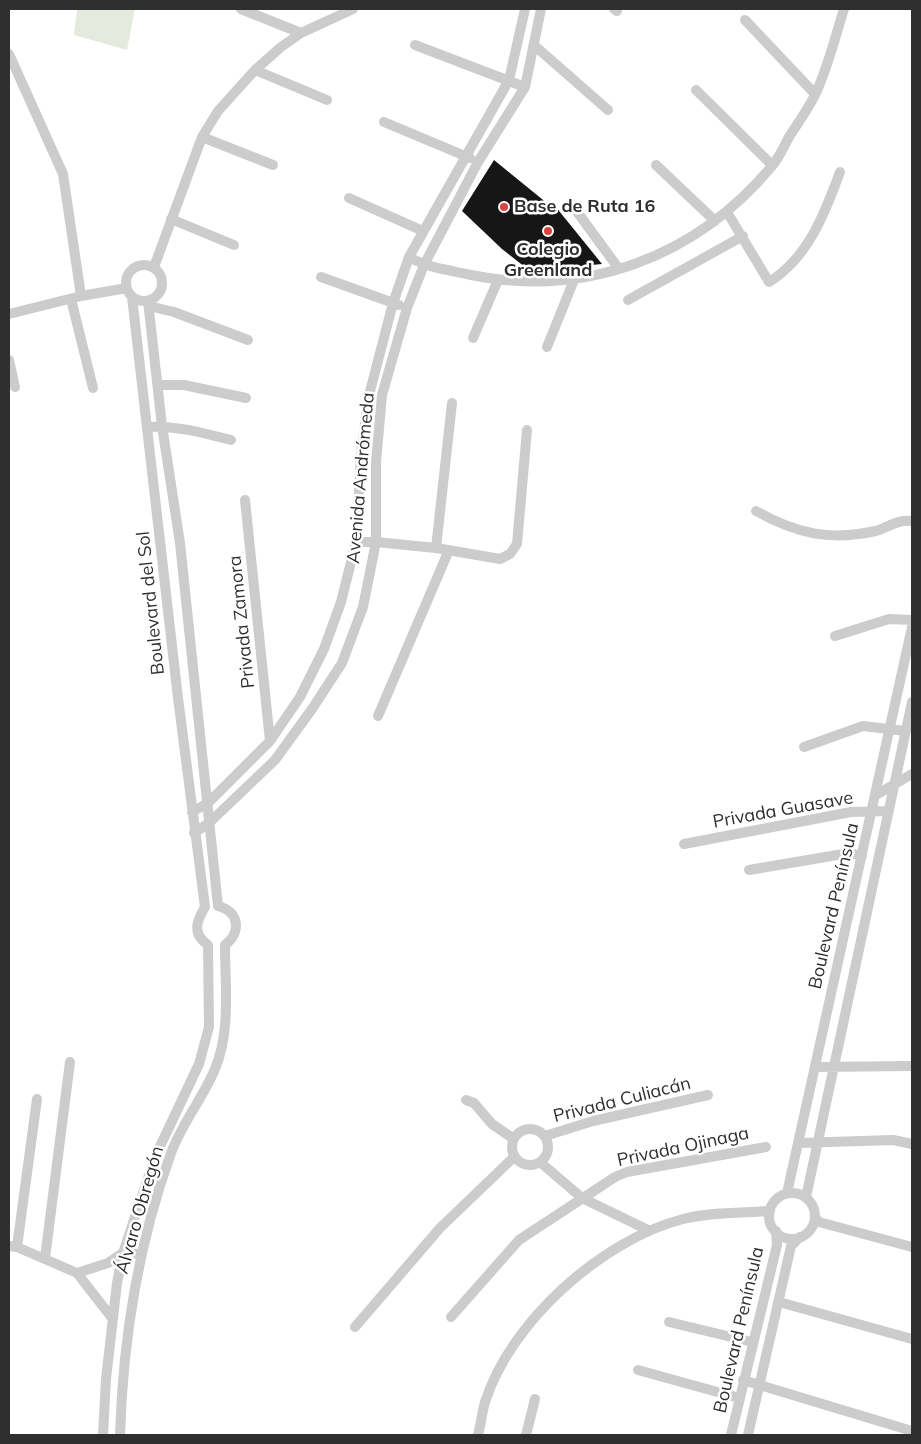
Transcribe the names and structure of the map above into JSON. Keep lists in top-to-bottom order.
{
  "streets": {
    "street": [
      "Avenida Andrómeda",
      "Boulevard del Sol",
      "Privada Zamora",
      "Privada Guasave",
      "Boulevard Península",
      "Privada Culiacán",
      "Privada Ojinaga",
      "Álvaro Obregón"
    ]
  },
  "crossings": [
    ["Avenida Andrómeda", "Boulevard del Sol"],
    ["Avenida Andrómeda", "Privada Zamora"],
    ["Boulevard del Sol", "Álvaro Obregón"],
    ["Privada Guasave", "Boulevard Península"]
  ],
  "places": ["Base de Ruta 16", "Colegio Greenland"]
}
